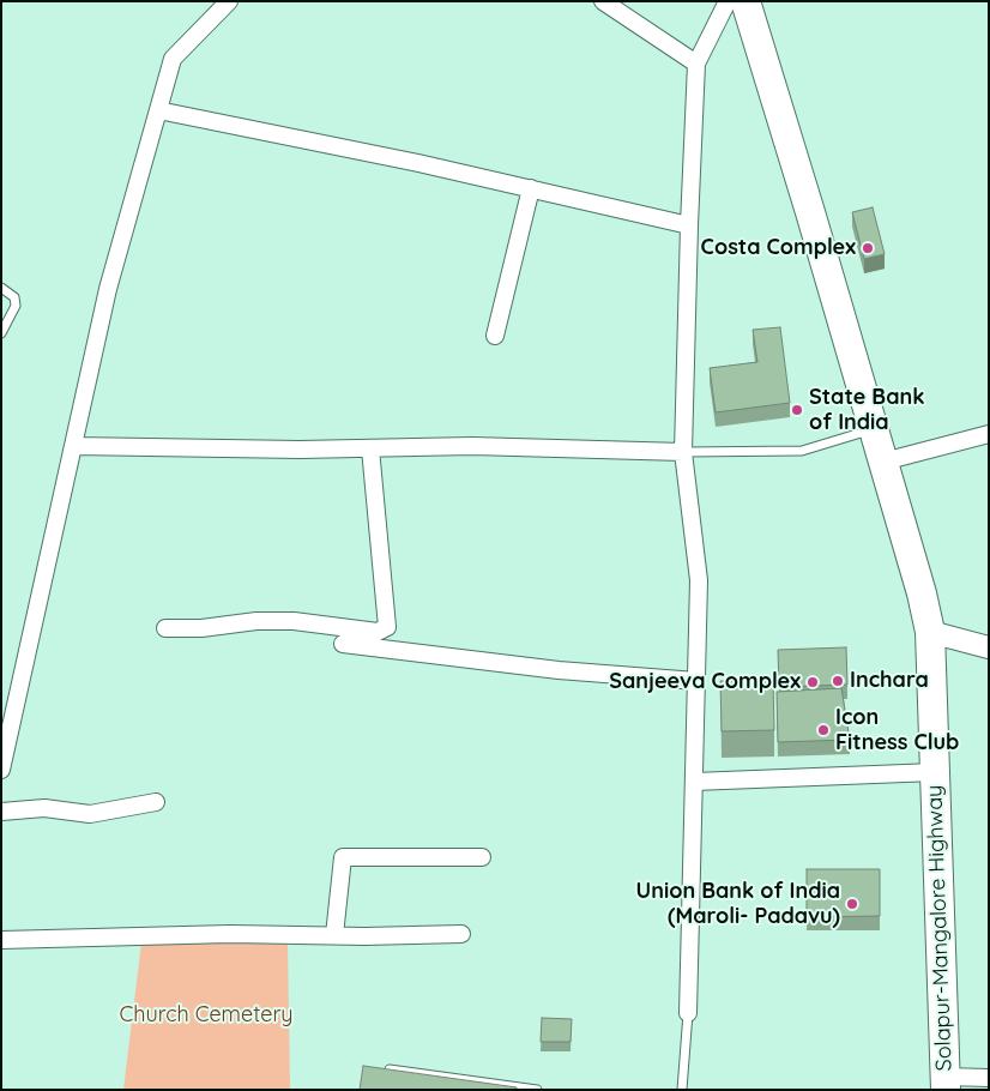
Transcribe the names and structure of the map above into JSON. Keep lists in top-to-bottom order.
{
  "streets": {
    "highway": ["Solapur-Mangalore Highway"]
  },
  "parks": ["Church Cemetery"],
  "places": [
    "Costa Complex",
    "State Bank of India",
    "Inchara",
    "Sanjeeva Complex",
    "Icon Fitness Club",
    "Union Bank of India (Maroli- Padavu)"
  ]
}
